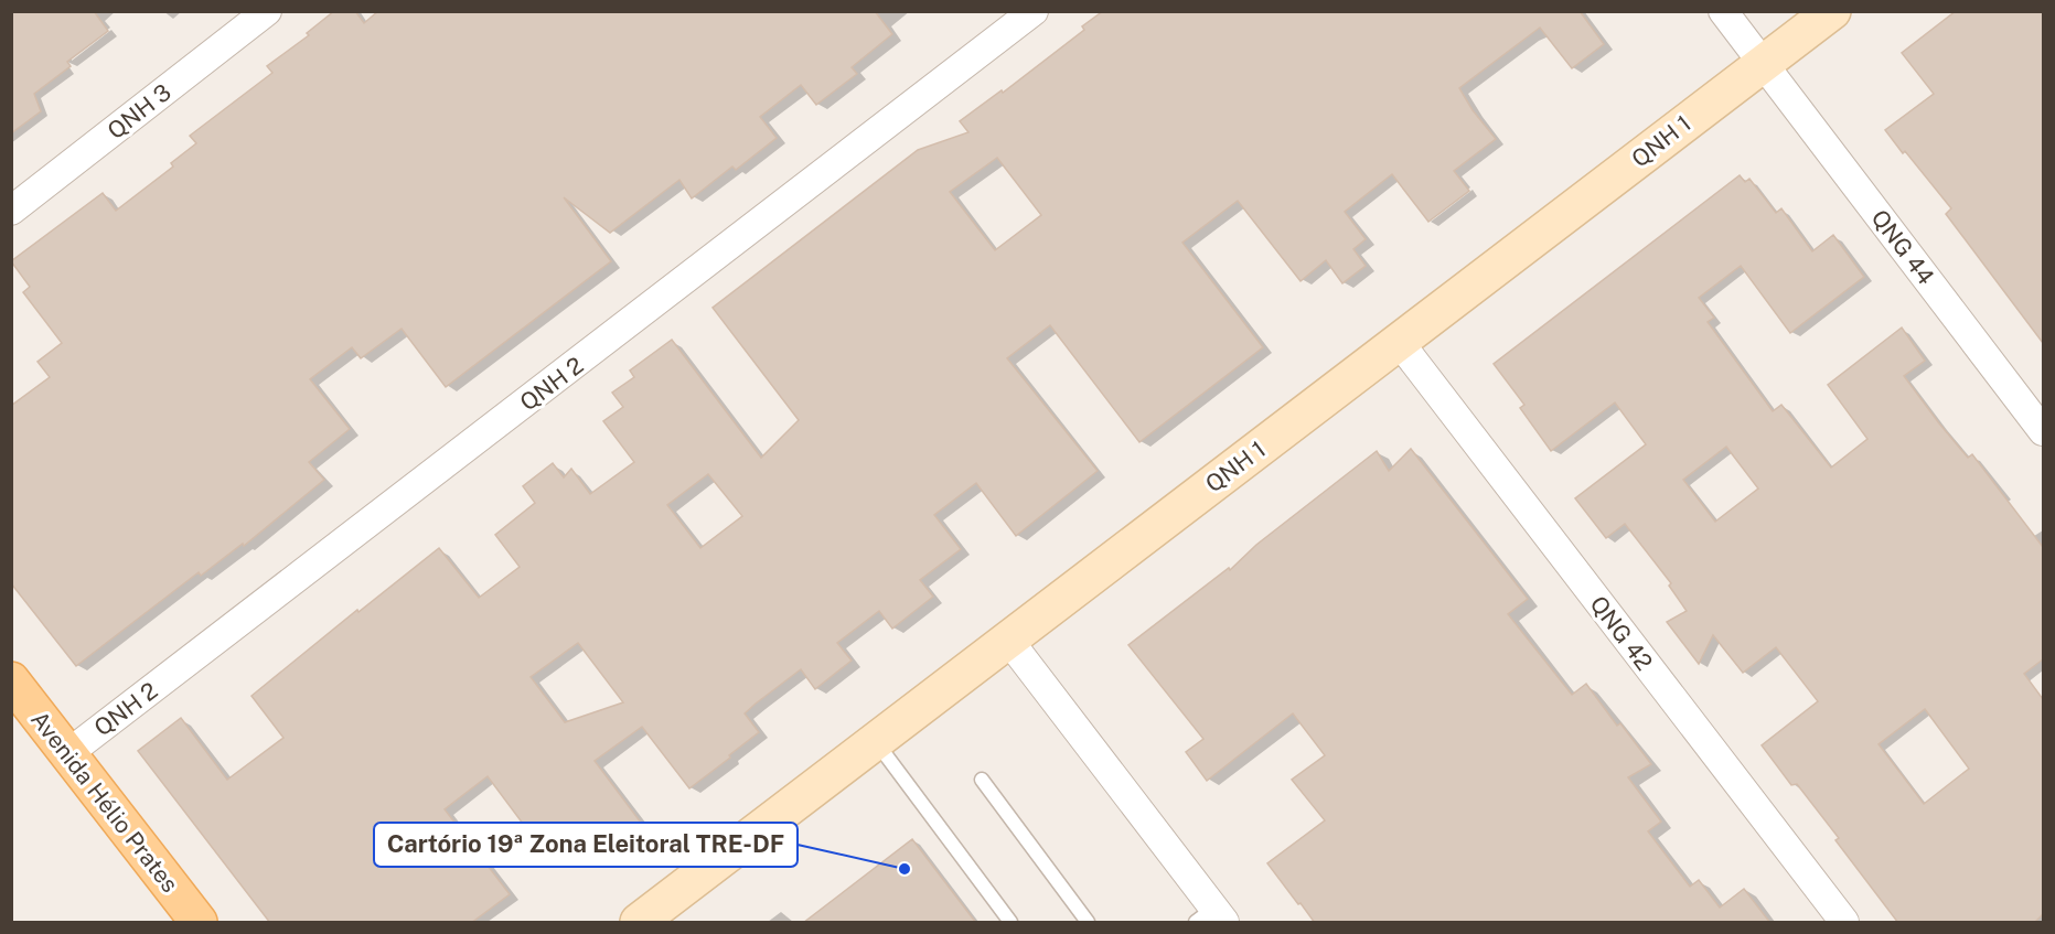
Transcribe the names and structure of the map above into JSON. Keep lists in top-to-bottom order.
{
  "streets": {
    "main road": ["Avenida Hélio Prates"],
    "street": [
      "QNH 3",
      "QNH 1",
      "QNG 44",
      "QNH 2",
      "QNG 42"
    ]
  },
  "crossings": [
    ["QNH 1", "QNG 44"],
    ["QNH 1", "QNG 42"],
    ["QNH 2", "Avenida Hélio Prates"]
  ],
  "places": ["Cartório 19ª Zona Eleitoral TRE-DF"]
}
